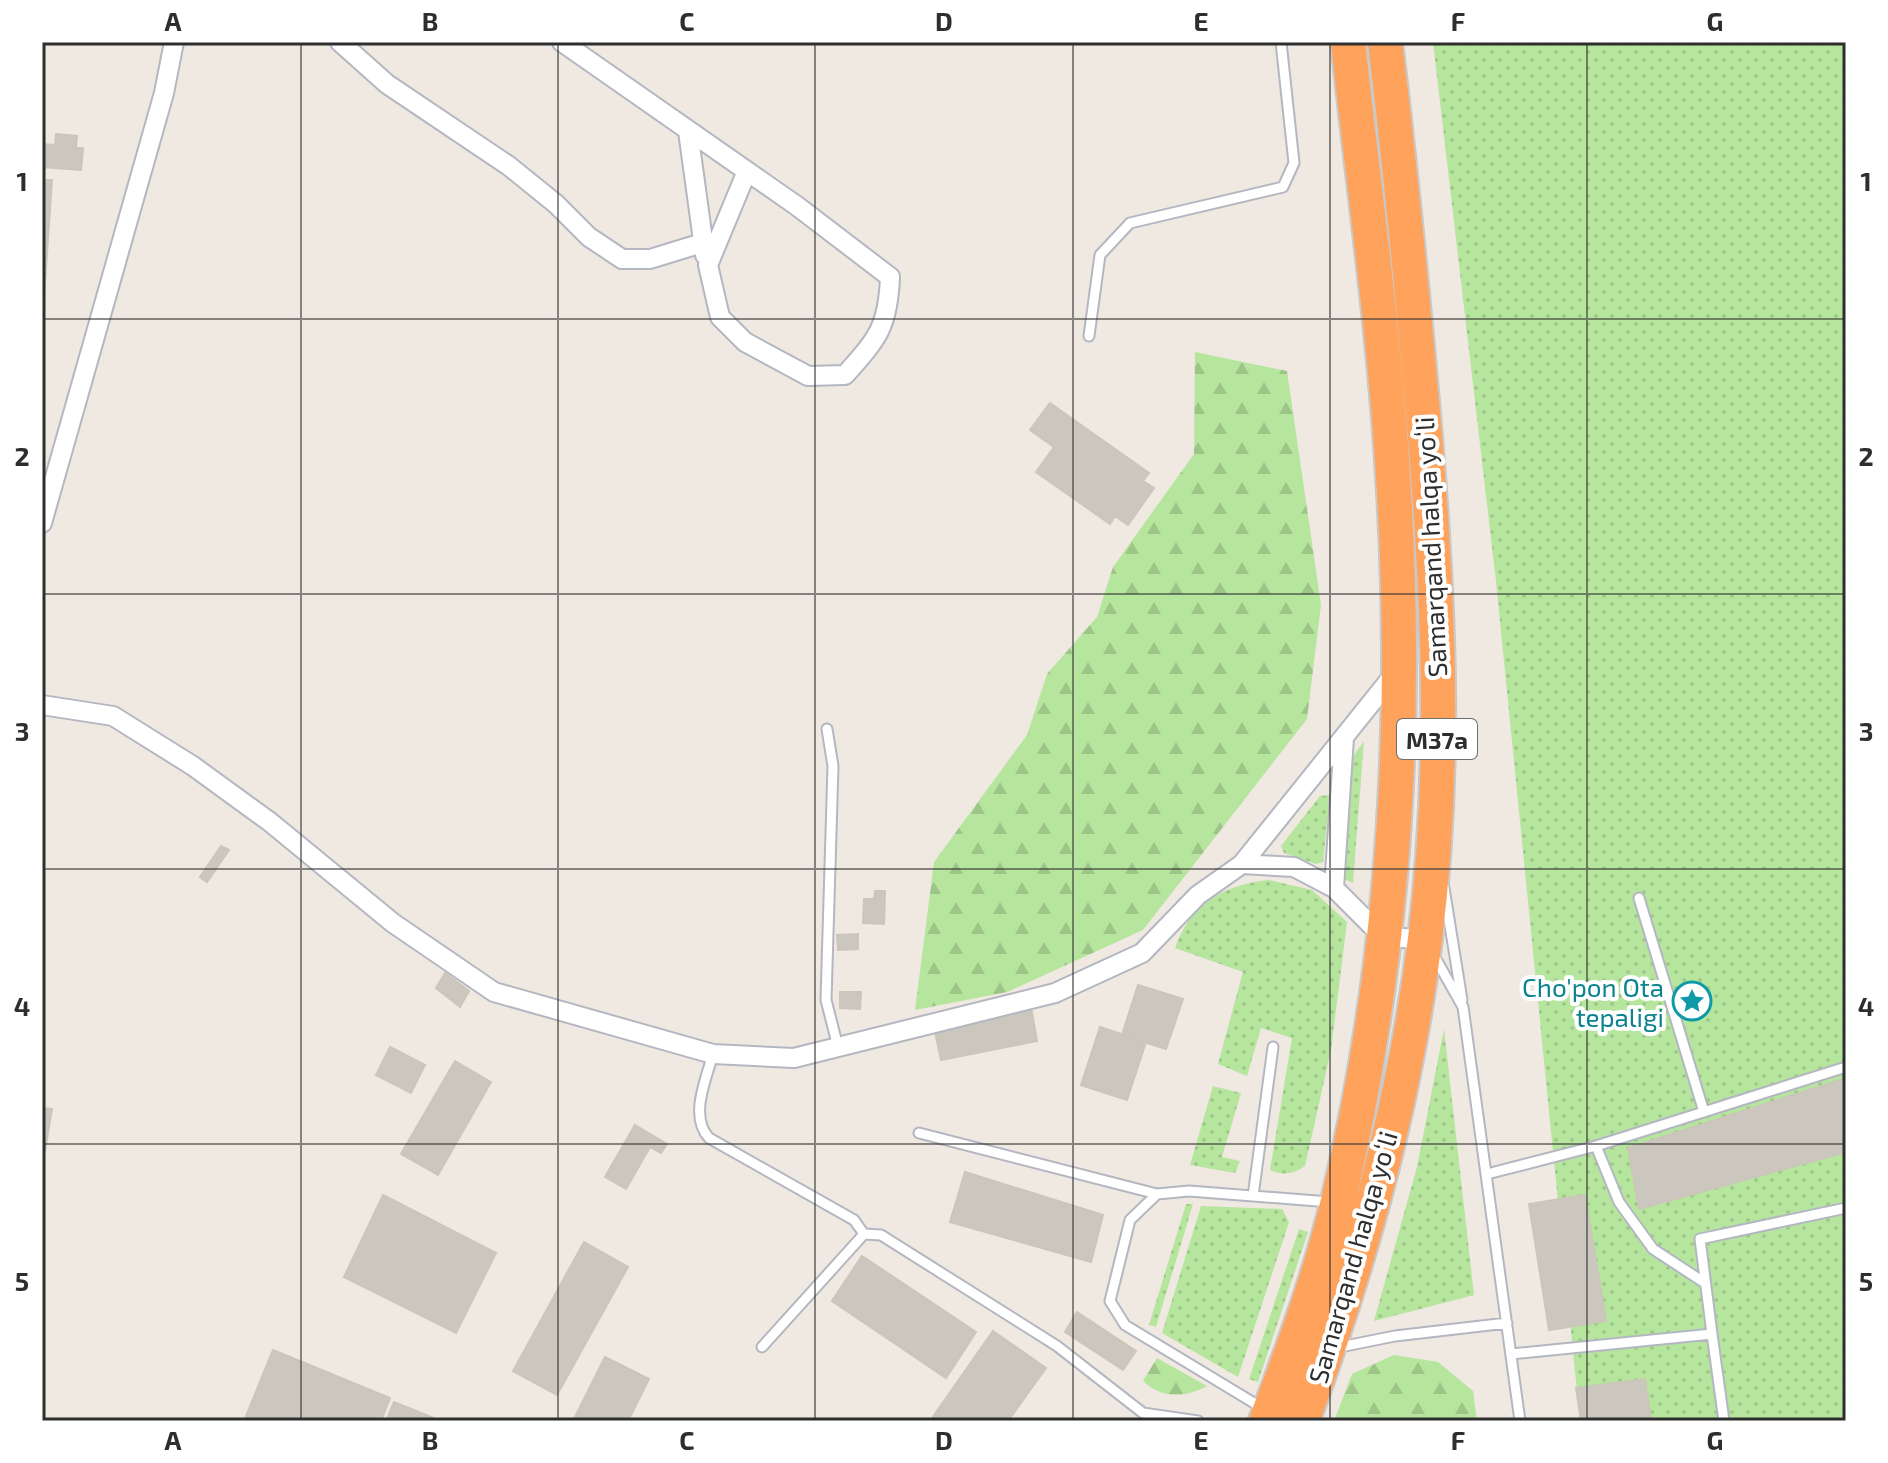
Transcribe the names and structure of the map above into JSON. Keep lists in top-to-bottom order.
{
  "streets": {
    "highway": ["Samarqand halqa yoʻli", "M37a"]
  },
  "places": {
    "place": ["Cho'pon Ota tepaligi"]
  },
  "grid": {
    "columns": [
      "A",
      "B",
      "C",
      "D",
      "E",
      "F",
      "G"
    ],
    "rows": [
      "1",
      "2",
      "3",
      "4",
      "5"
    ]
  }
}
